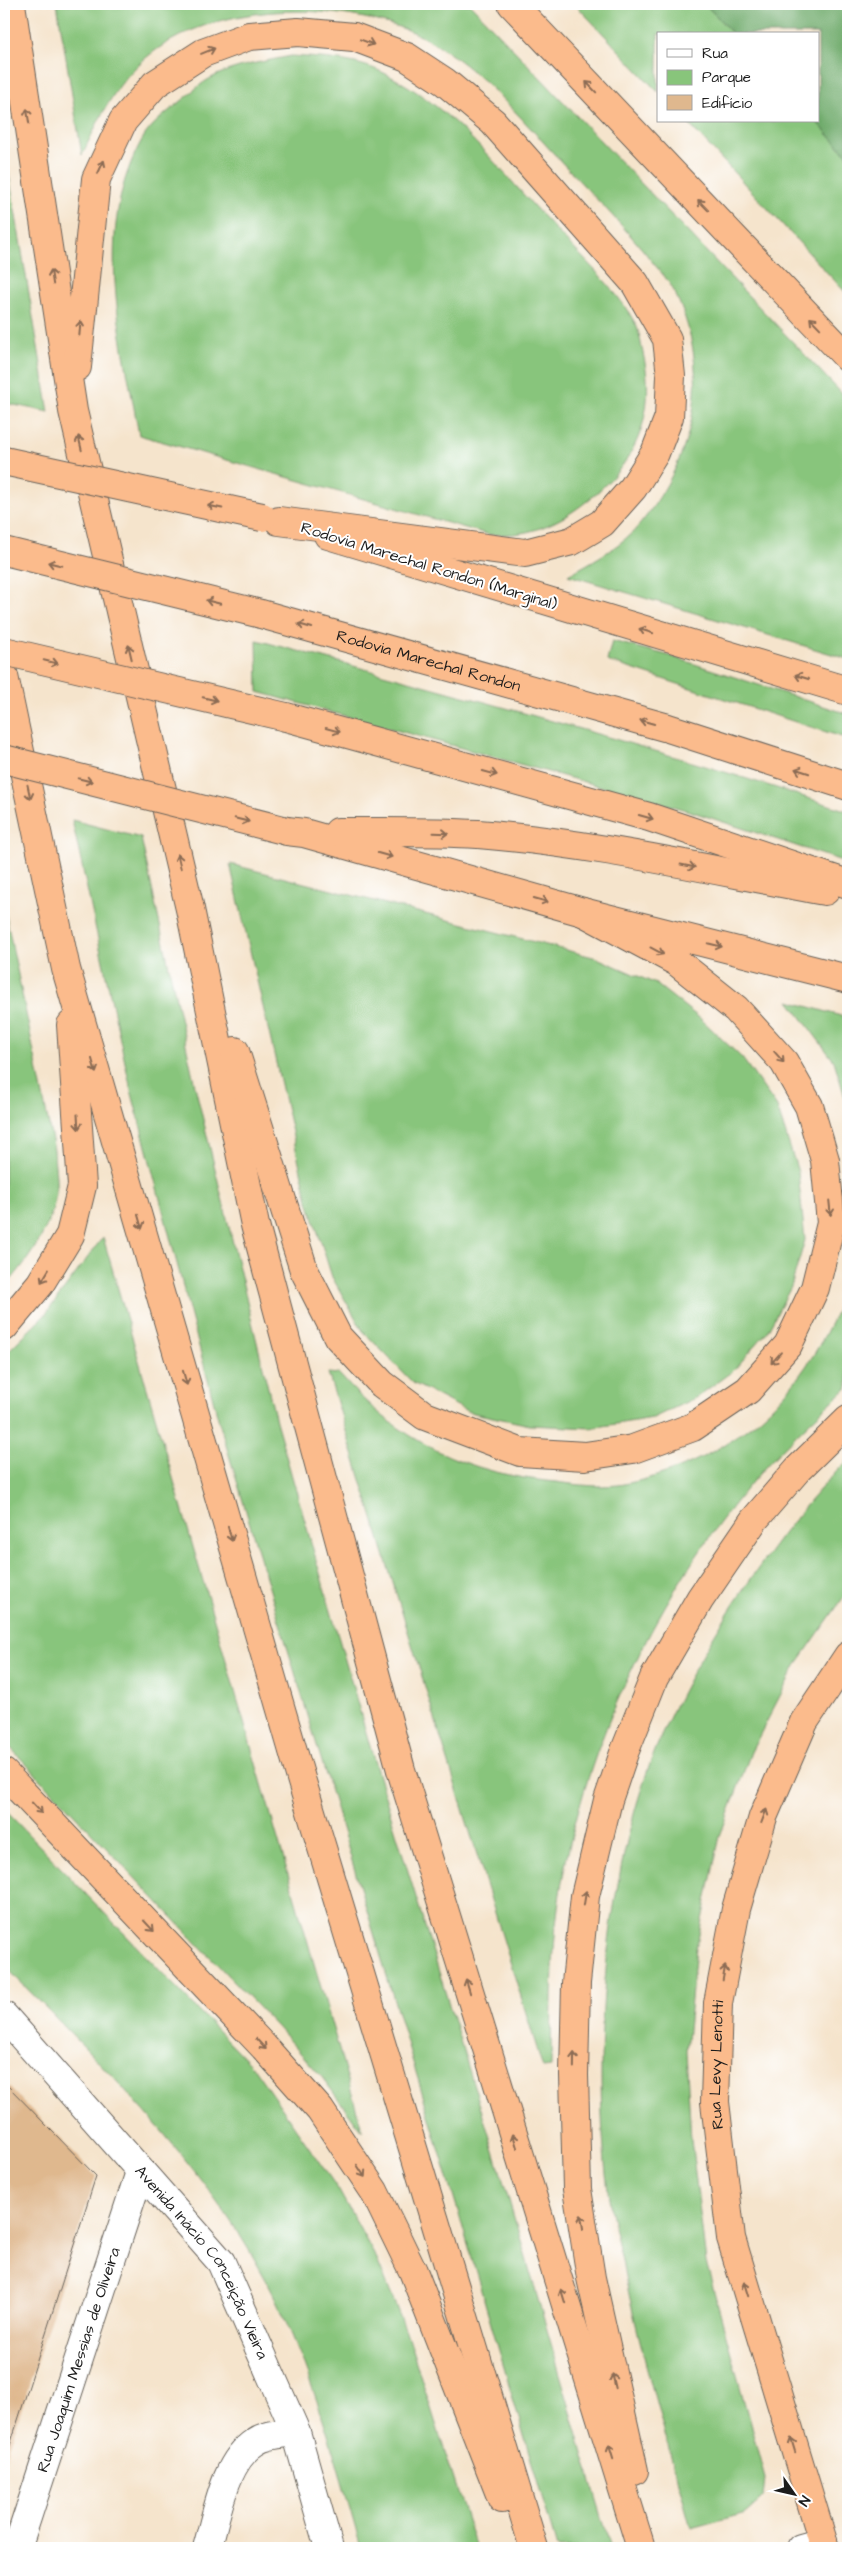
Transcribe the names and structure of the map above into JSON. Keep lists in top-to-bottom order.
{
  "streets": {
    "highway": ["Rodovia Marechal Rondon (Marginal)", "Rodovia Marechal Rondon", "Rua Levy Lenotti"],
    "street": ["Avenida Inácio Conceição Vieira", "Rua Joaquim Messias de Oliveira"]
  },
  "crossings": [
    ["Avenida Inácio Conceição Vieira", "Rua Joaquim Messias de Oliveira"]
  ],
  "legend": ["Rua", "Parque", "Edifício"],
  "north": "bottom right"
}
